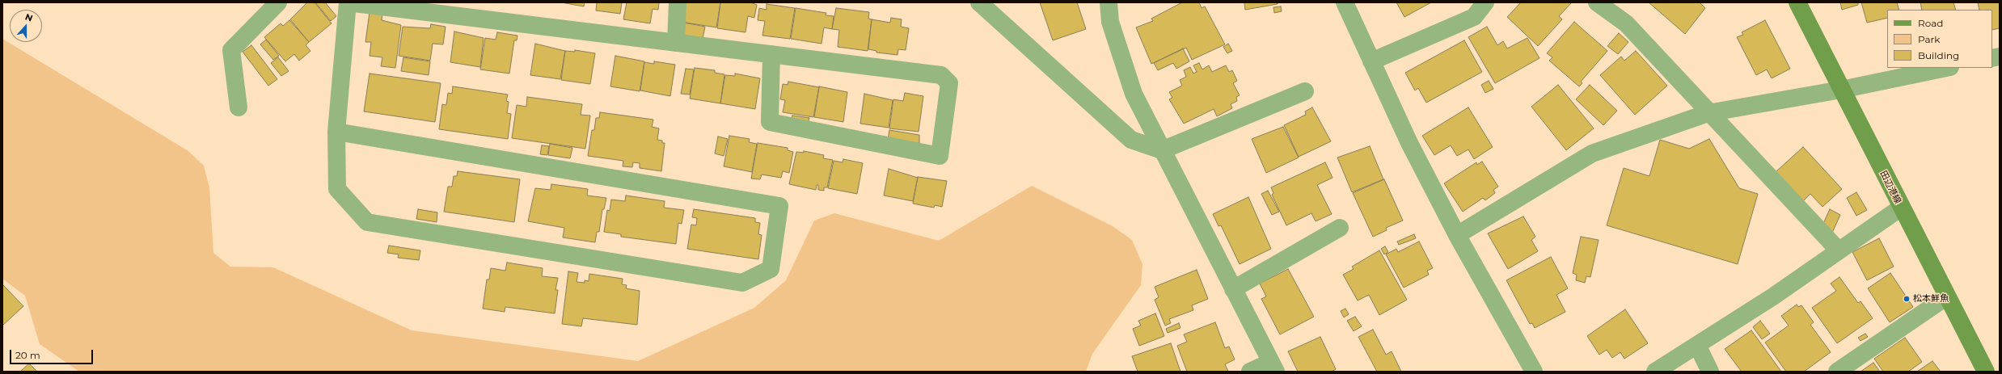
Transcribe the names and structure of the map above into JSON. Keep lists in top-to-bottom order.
{
  "streets": {
    "main road": ["田辺港線"]
  },
  "places": ["松本鮮魚"],
  "legend": ["Road", "Park", "Building"],
  "scale_bar": "20 m",
  "north": "top"
}
